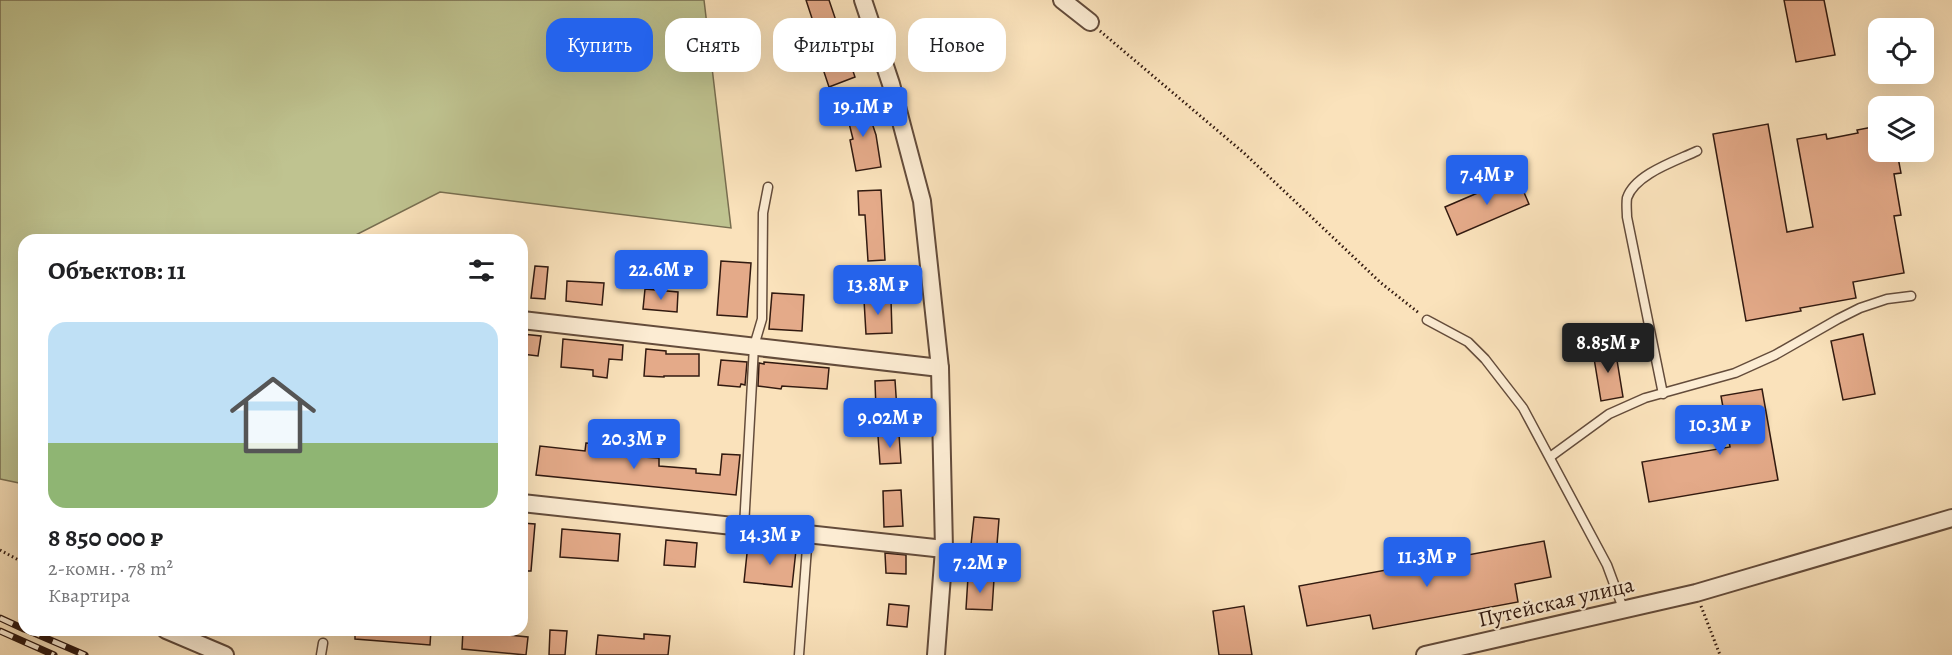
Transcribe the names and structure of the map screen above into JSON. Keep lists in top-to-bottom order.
{
  "streets": {
    "street": ["Путейская улица"]
  },
  "page": {
    "chip": [
      "Купить",
      "Снять",
      "Фильтры",
      "Новое"
    ],
    "price": [
      "19.1M ₽",
      "7.4M ₽",
      "22.6M ₽",
      "13.8M ₽",
      "8.85M ₽",
      "9.02M ₽",
      "10.3M ₽",
      "20.3M ₽",
      "14.3M ₽",
      "11.3M ₽",
      "7.2M ₽"
    ],
    "heading": "Объектов: 11",
    "list": [
      {
        "name": "8 850 000 ₽",
        "note": "2-комн. · 78 m² · Квартира"
      }
    ]
  }
}
